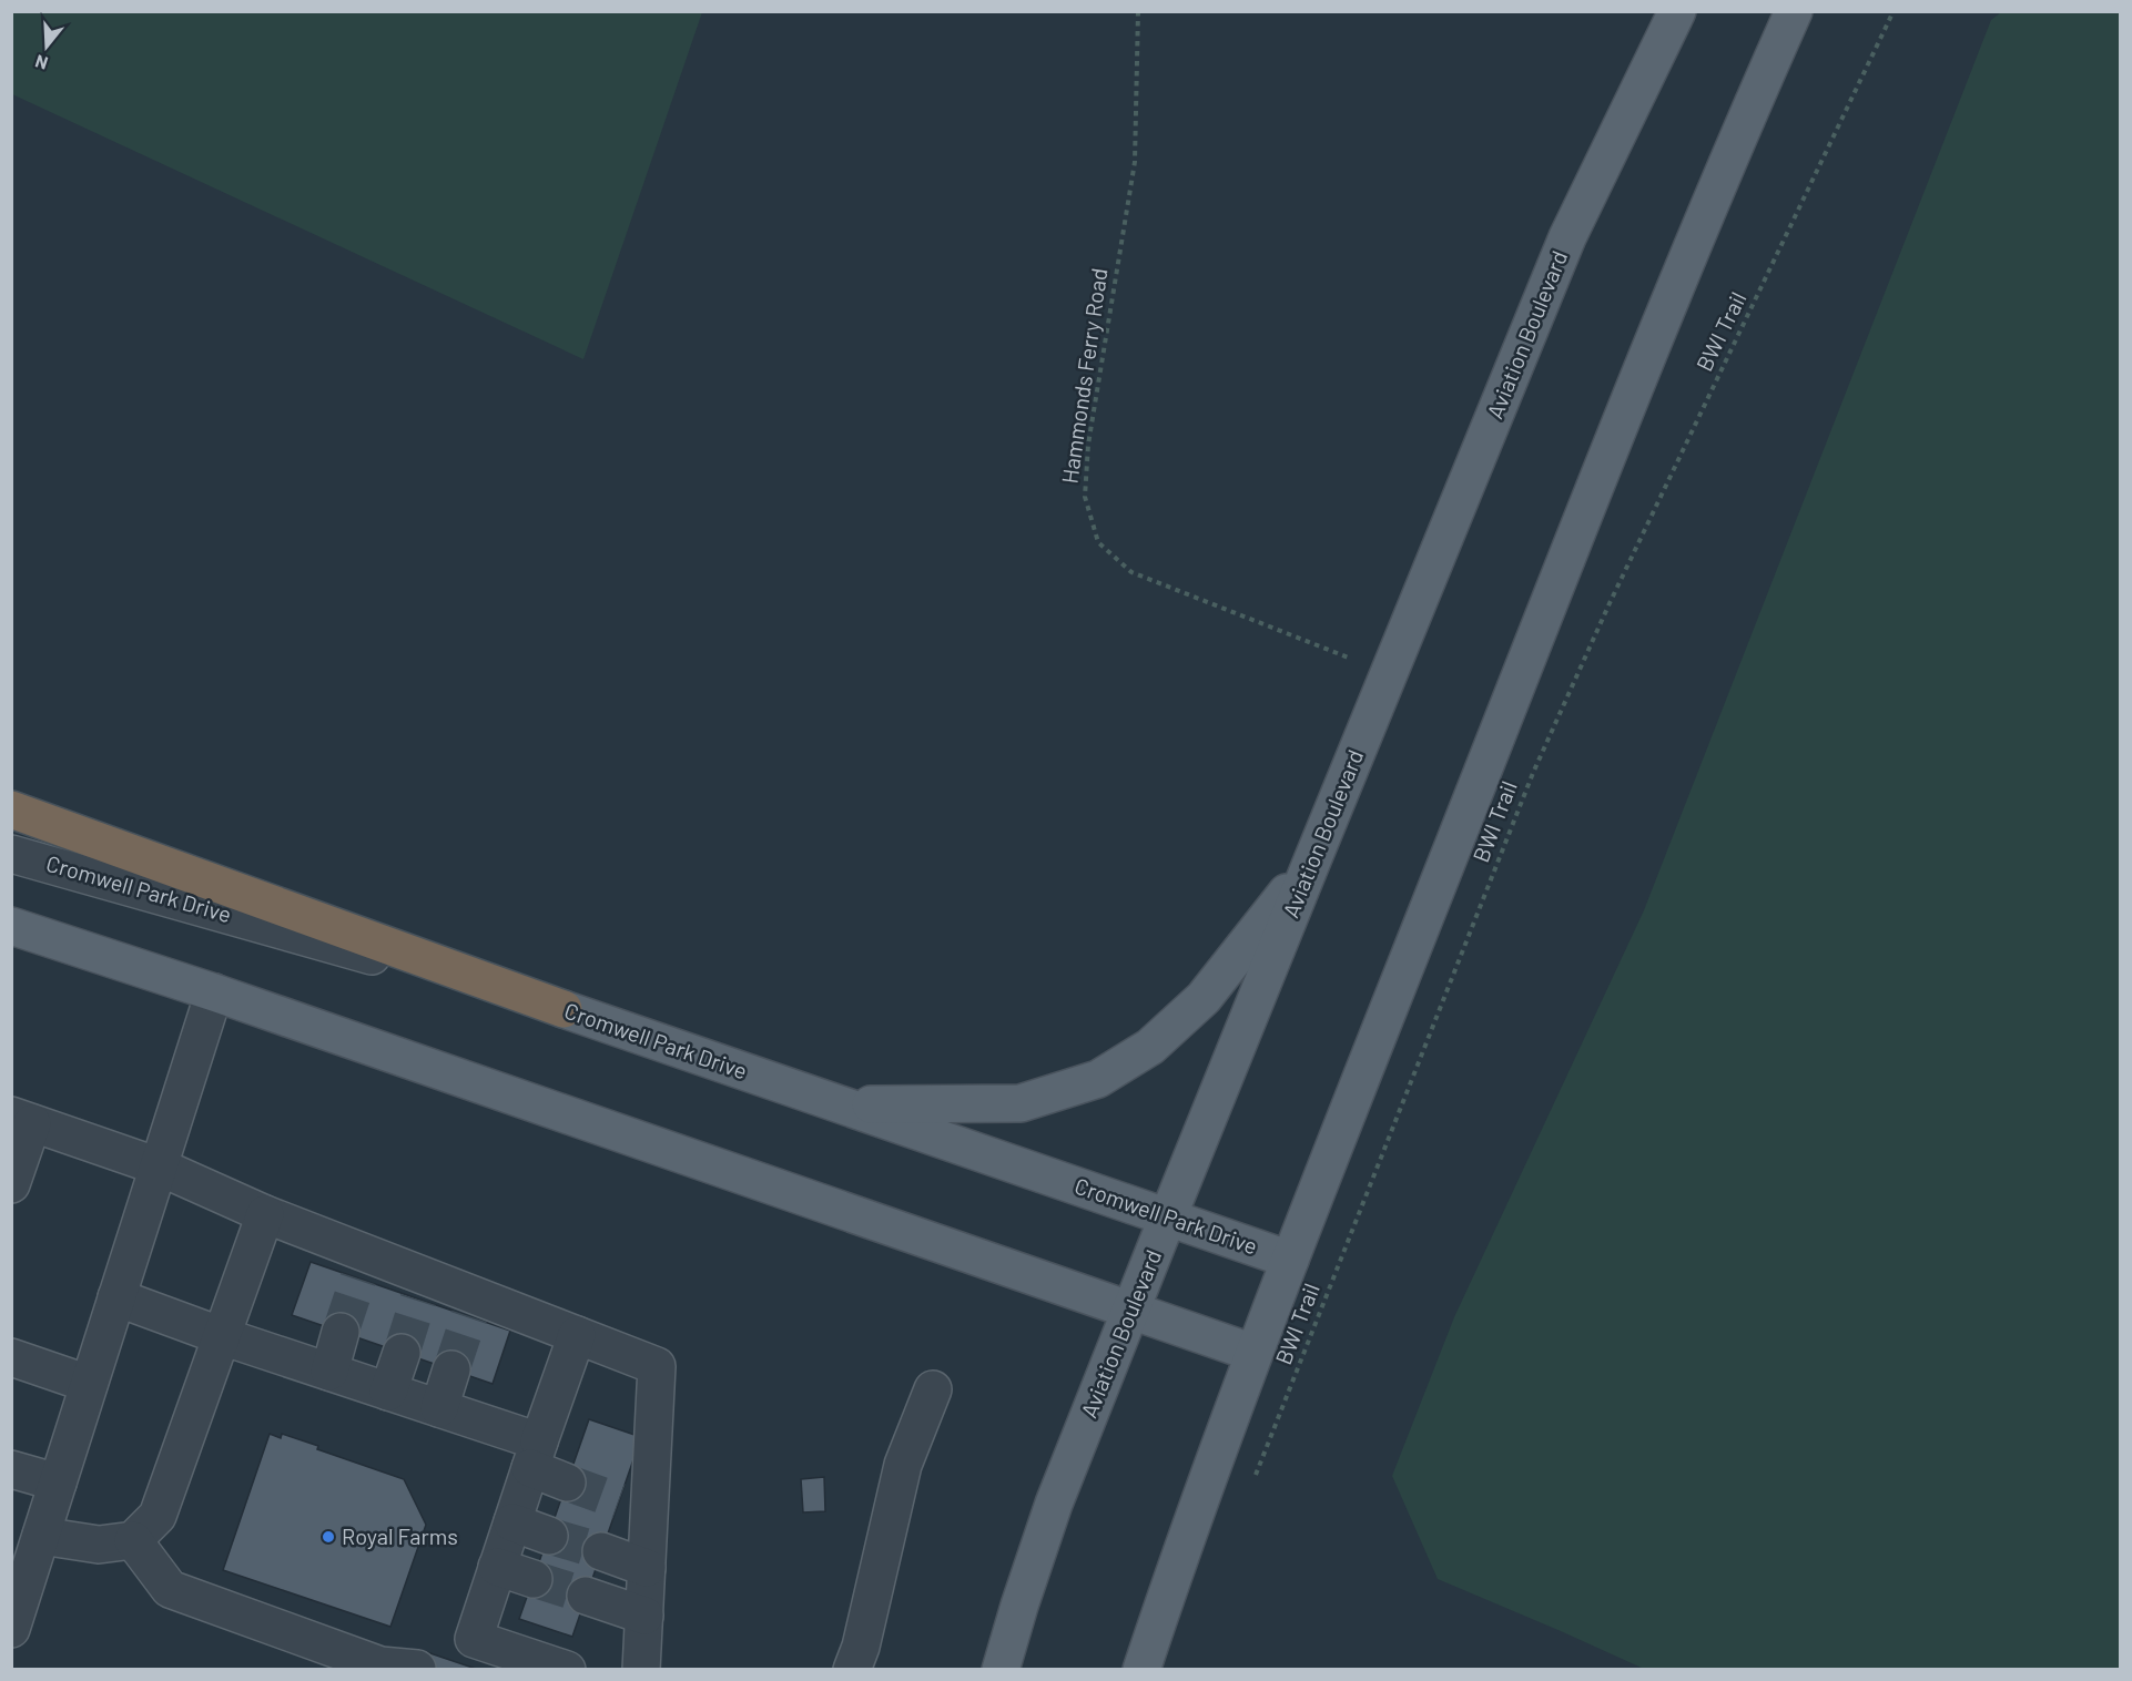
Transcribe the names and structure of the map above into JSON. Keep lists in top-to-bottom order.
{
  "streets": {
    "main road": ["Aviation Boulevard", "Cromwell Park Drive"],
    "path": ["BWI Trail", "Hammonds Ferry Road"]
  },
  "crossings": [
    ["Aviation Boulevard", "Hammonds Ferry Road"],
    ["Aviation Boulevard", "Cromwell Park Drive"]
  ],
  "places": ["Royal Farms"],
  "north": "bottom"
}
